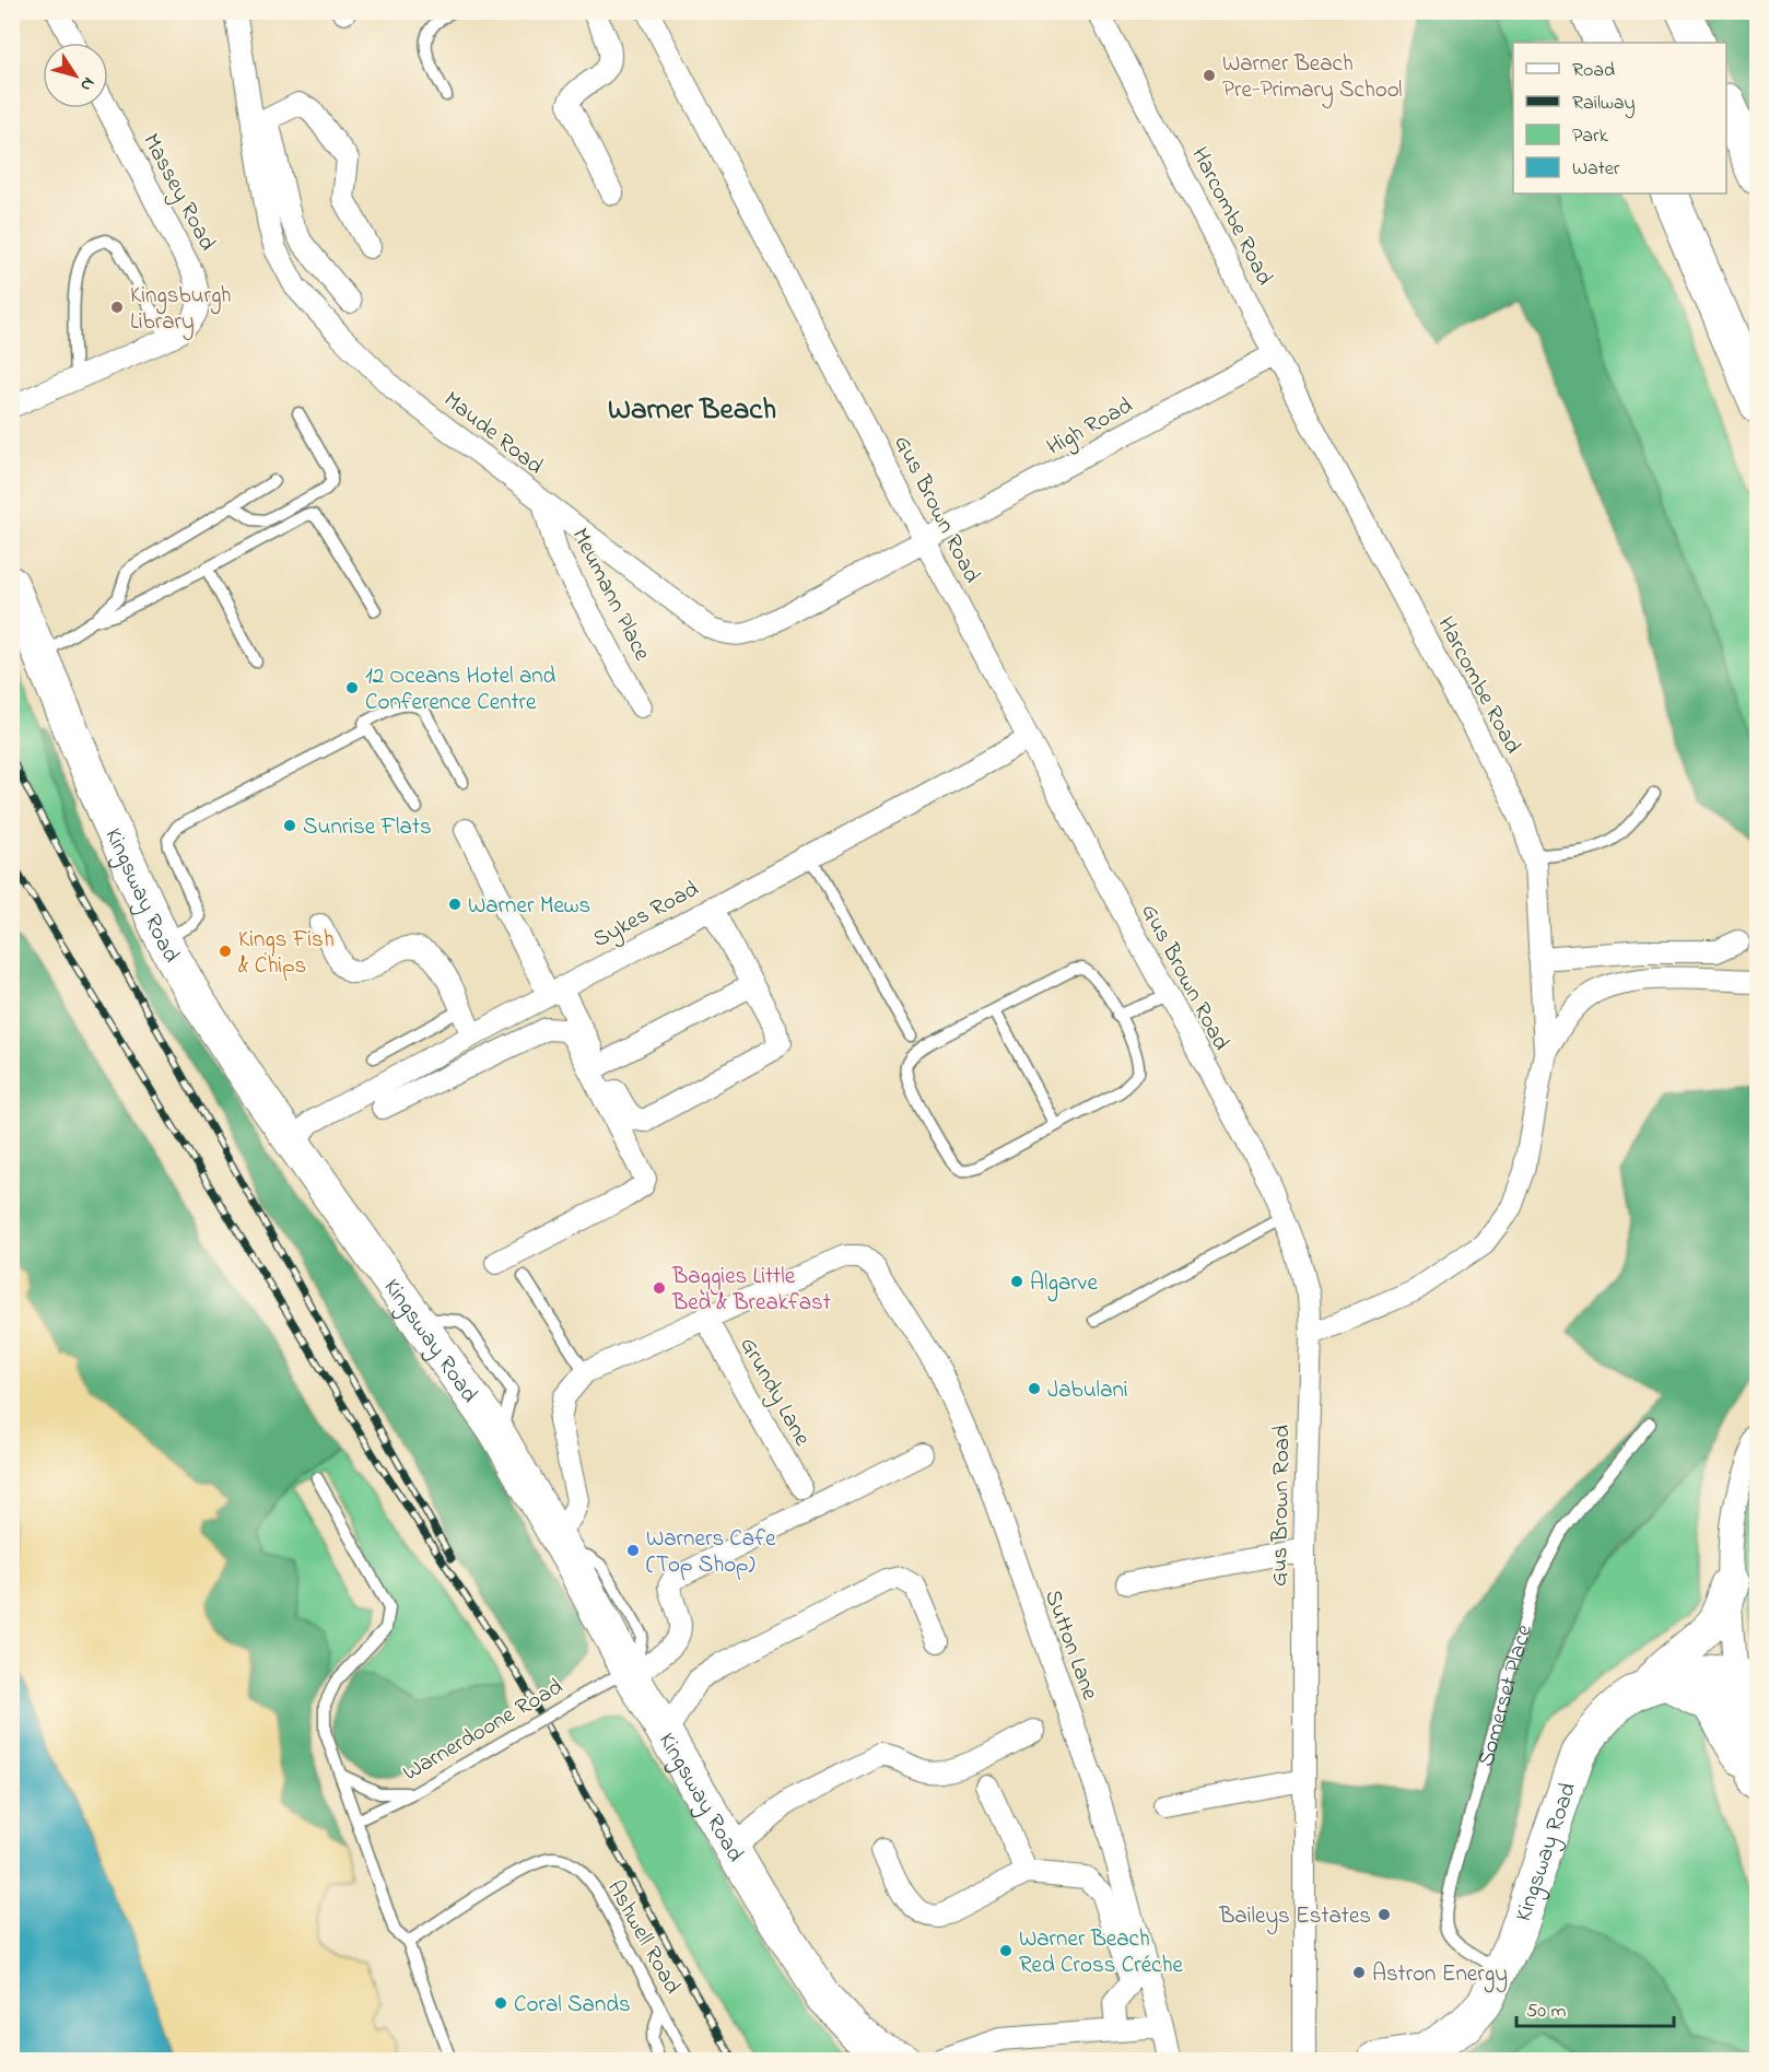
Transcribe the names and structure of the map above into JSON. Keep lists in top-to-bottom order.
{
  "streets": {
    "main road": ["Kingsway Road"],
    "street": [
      "Massey Road",
      "Harcombe Road",
      "High Road",
      "Maude Road",
      "Gus Brown Road",
      "Meumann Place",
      "Sykes Road",
      "Grundy Lane",
      "Sutton Lane"
    ],
    "lane": ["Somerset Place", "Warnerdoone Road", "Ashwell Road"]
  },
  "crossings": [
    ["Harcombe Road", "High Road"],
    ["Harcombe Road", "Gus Brown Road"],
    ["High Road", "Maude Road"],
    ["High Road", "Gus Brown Road"],
    ["Maude Road", "Gus Brown Road"],
    ["Maude Road", "Meumann Place"],
    ["Gus Brown Road", "Sykes Road"],
    ["Kingsway Road", "Sykes Road"],
    ["Kingsway Road", "Somerset Place"],
    ["Kingsway Road", "Warnerdoone Road"],
    ["Grundy Lane", "Sutton Lane"]
  ],
  "districts": ["Warner Beach"],
  "places": [
    "Warner Beach Pre-Primary School",
    "Kingsburgh Library",
    "12 Oceans Hotel and Conference Centre",
    "Sunrise Flats",
    "Warner Mews",
    "Kings Fish & Chips",
    "Algarve",
    "Baggies Little Bed & Breakfast",
    "Jabulani",
    "Warners Cafe (Top Shop)",
    "Baileys Estates",
    "Warner Beach Red Cross Créche",
    "Astron Energy",
    "Coral Sands"
  ],
  "legend": [
    "Road",
    "Railway",
    "Park",
    "Water"
  ],
  "scale_bar": "50 m",
  "north": "bottom right"
}
